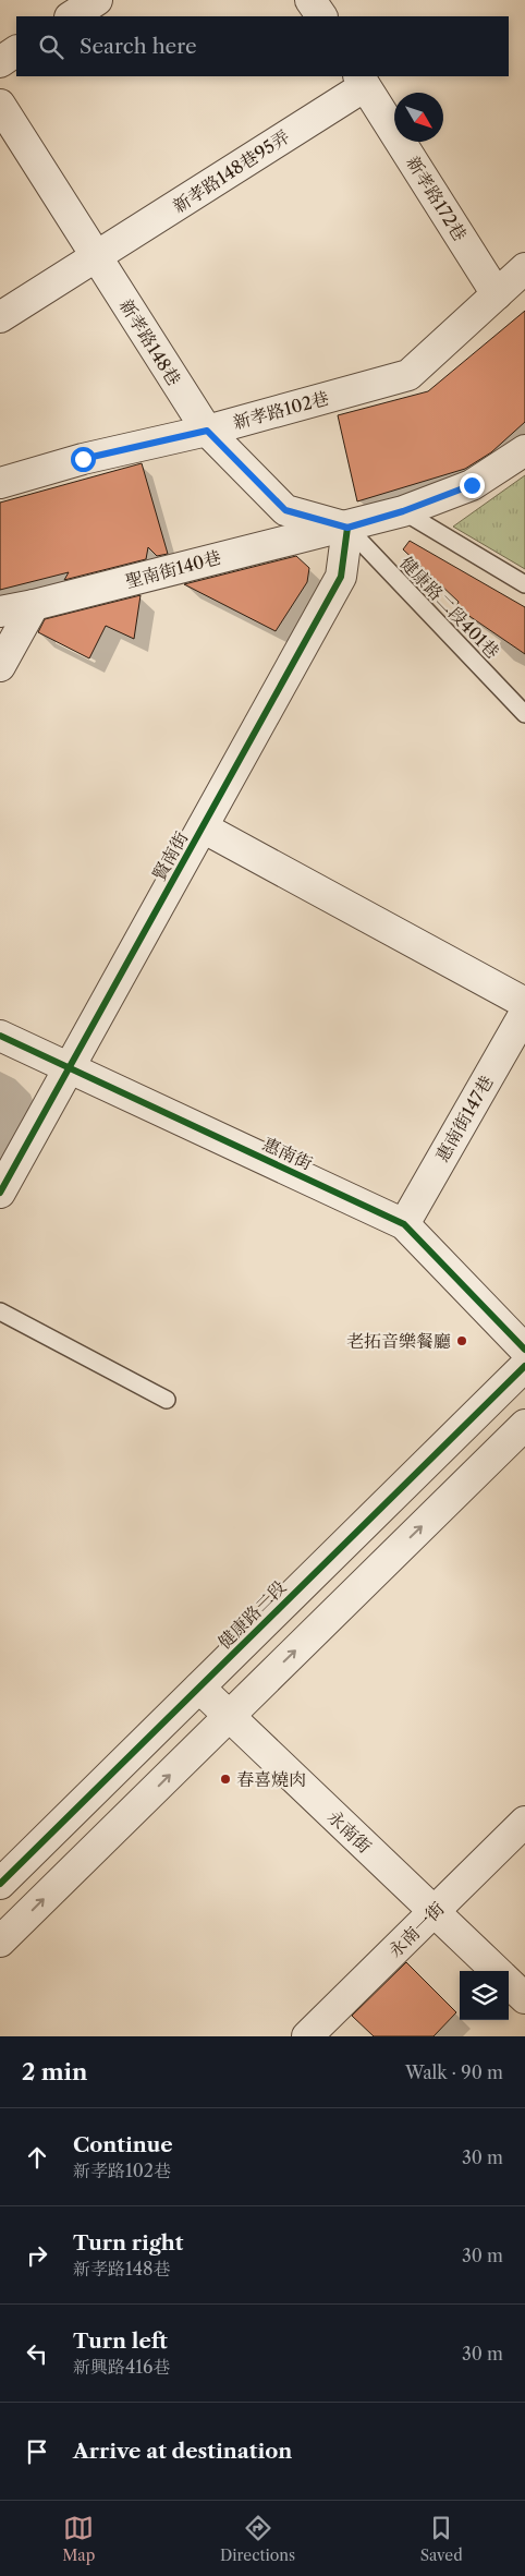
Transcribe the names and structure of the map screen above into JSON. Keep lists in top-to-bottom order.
{
  "streets": {
    "street": [
      "新孝路148巷95弄",
      "新孝路172巷",
      "新孝路148巷",
      "新孝路102巷",
      "聖南街140巷",
      "賢南街",
      "惠南街147巷",
      "惠南街",
      "健康路二段",
      "永南街",
      "永南一街"
    ],
    "lane": ["健康路二段401巷"]
  },
  "crossings": [
    ["新孝路148巷95弄", "新孝路172巷"],
    ["新孝路148巷95弄", "新孝路148巷"],
    ["新孝路172巷", "新孝路102巷"],
    ["新孝路148巷", "新孝路102巷"],
    ["新孝路148巷", "聖南街140巷"],
    ["新孝路148巷", "健康路二段401巷"],
    ["新孝路148巷", "賢南街"],
    ["聖南街140巷", "健康路二段401巷"],
    ["聖南街140巷", "賢南街"],
    ["健康路二段401巷", "賢南街"],
    ["賢南街", "惠南街"],
    ["惠南街147巷", "惠南街"],
    ["健康路二段", "永南街"],
    ["永南街", "永南一街"]
  ],
  "places": ["老拓音樂餐廳", "春喜燒肉"],
  "north": "bottom right",
  "page": {
    "search": "Search here",
    "heading": ["2 min", "Walk · 90 m"],
    "list": [
      ["Continue", "新孝路102巷", "30 m"],
      ["Turn right", "新孝路148巷", "30 m"],
      ["Turn left", "新興路416巷", "30 m"],
      "Arrive at destination"
    ],
    "nav": ["Map", "Directions", "Saved"]
  }
}
